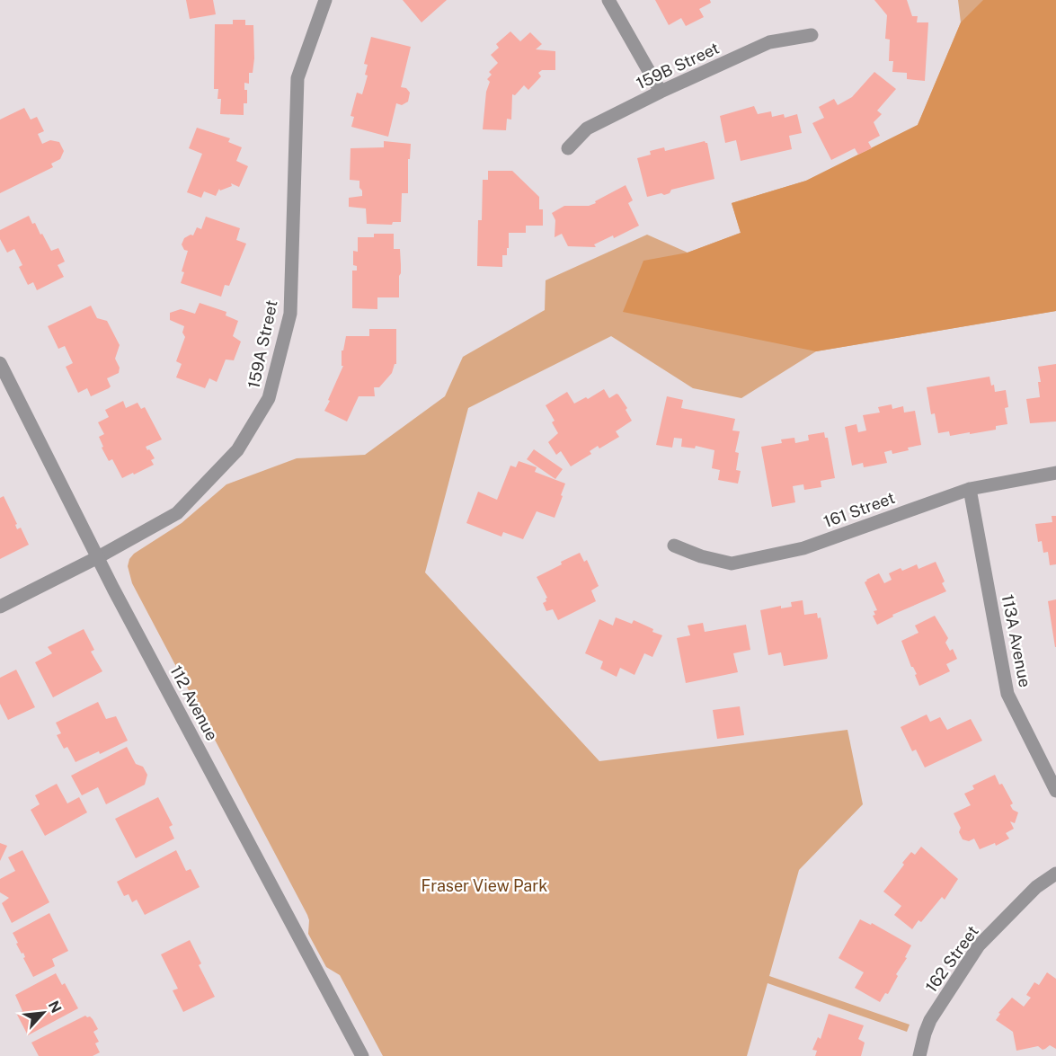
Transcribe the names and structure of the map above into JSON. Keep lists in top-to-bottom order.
{
  "streets": {
    "street": [
      "159B Street",
      "159A Street",
      "161 Street",
      "113A Avenue",
      "112 Avenue",
      "162 Street"
    ]
  },
  "crossings": [
    ["159A Street", "112 Avenue"],
    ["161 Street", "113A Avenue"]
  ],
  "parks": ["Fraser View Park"],
  "north": "top right"
}
